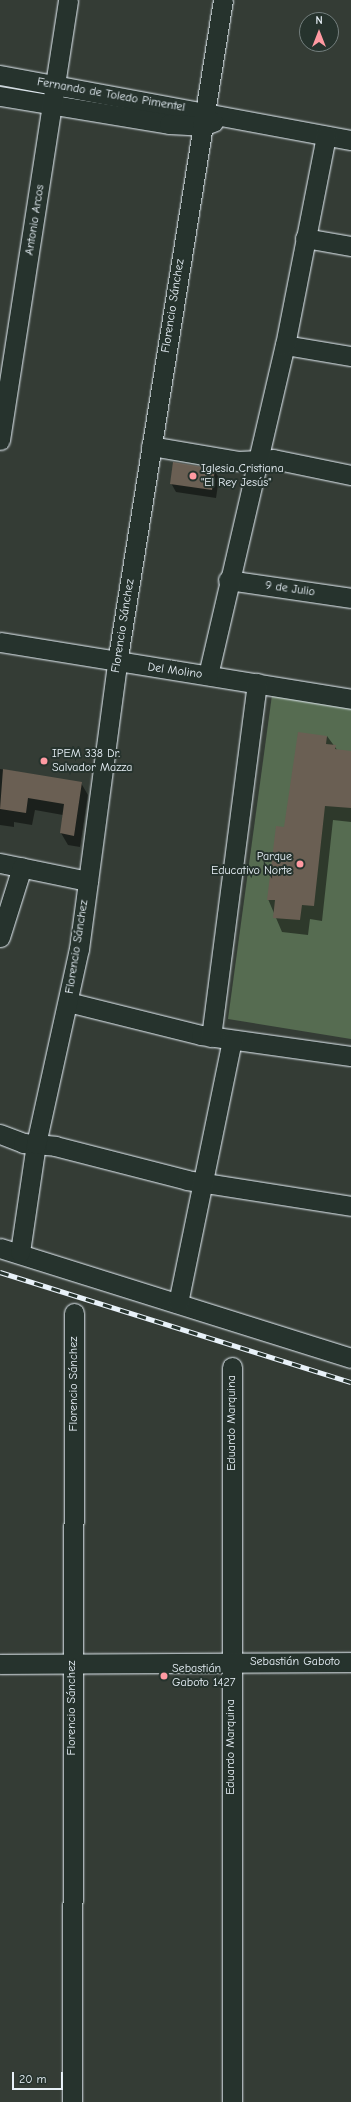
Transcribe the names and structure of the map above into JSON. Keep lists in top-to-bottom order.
{
  "streets": {
    "street": [
      "Fernando de Toledo Pimentel",
      "Antonio Arcos",
      "Florencio Sánchez",
      "9 de Julio",
      "Del Molino",
      "Eduardo Marquina",
      "Sebastián Gaboto"
    ]
  },
  "crossings": [
    ["Fernando de Toledo Pimentel", "Antonio Arcos"],
    ["Fernando de Toledo Pimentel", "Florencio Sánchez"],
    ["Florencio Sánchez", "Del Molino"],
    ["Florencio Sánchez", "Sebastián Gaboto"],
    ["Eduardo Marquina", "Sebastián Gaboto"]
  ],
  "places": [
    "Iglesia Cristiana \"El Rey Jesús\"",
    "IPEM 338 Dr. Salvador Mazza",
    "Parque Educativo Norte",
    "Sebastián Gaboto 1427"
  ],
  "scale_bar": "20 m",
  "north": "top"
}
